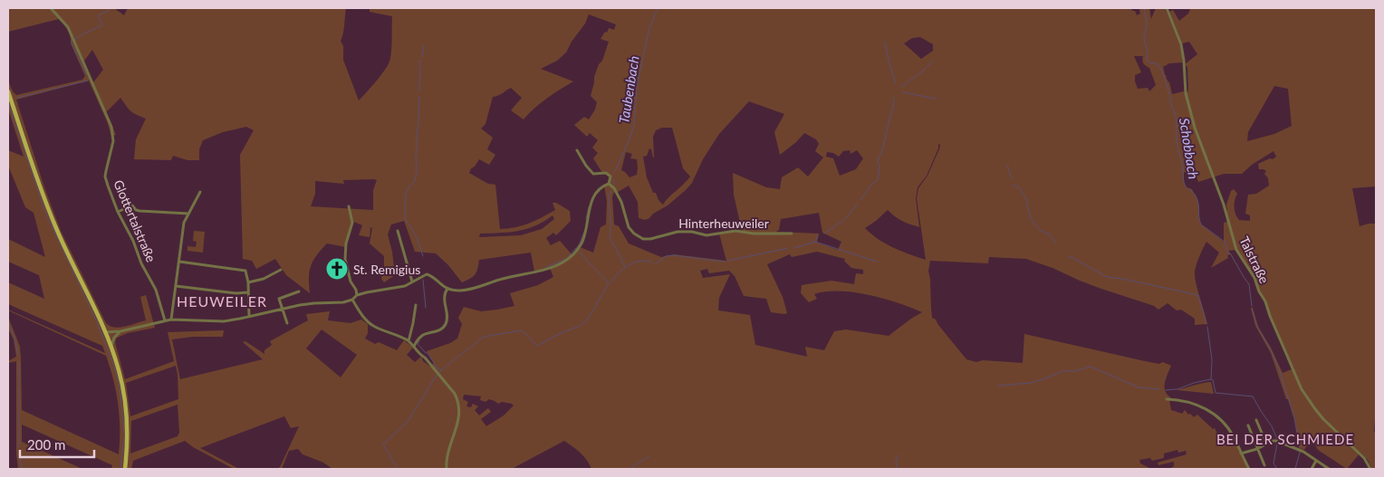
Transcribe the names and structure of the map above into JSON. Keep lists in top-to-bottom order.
{
  "streets": {
    "street": ["Glottertalstraße", "Hinterheuweiler", "Talstraße"]
  },
  "districts": ["HEUWEILER", "BEI DER SCHMIEDE"],
  "water": ["Taubenbach", "Schobbach"],
  "places": {
    "church": ["St. Remigius"]
  },
  "scale_bar": "200 m"
}
